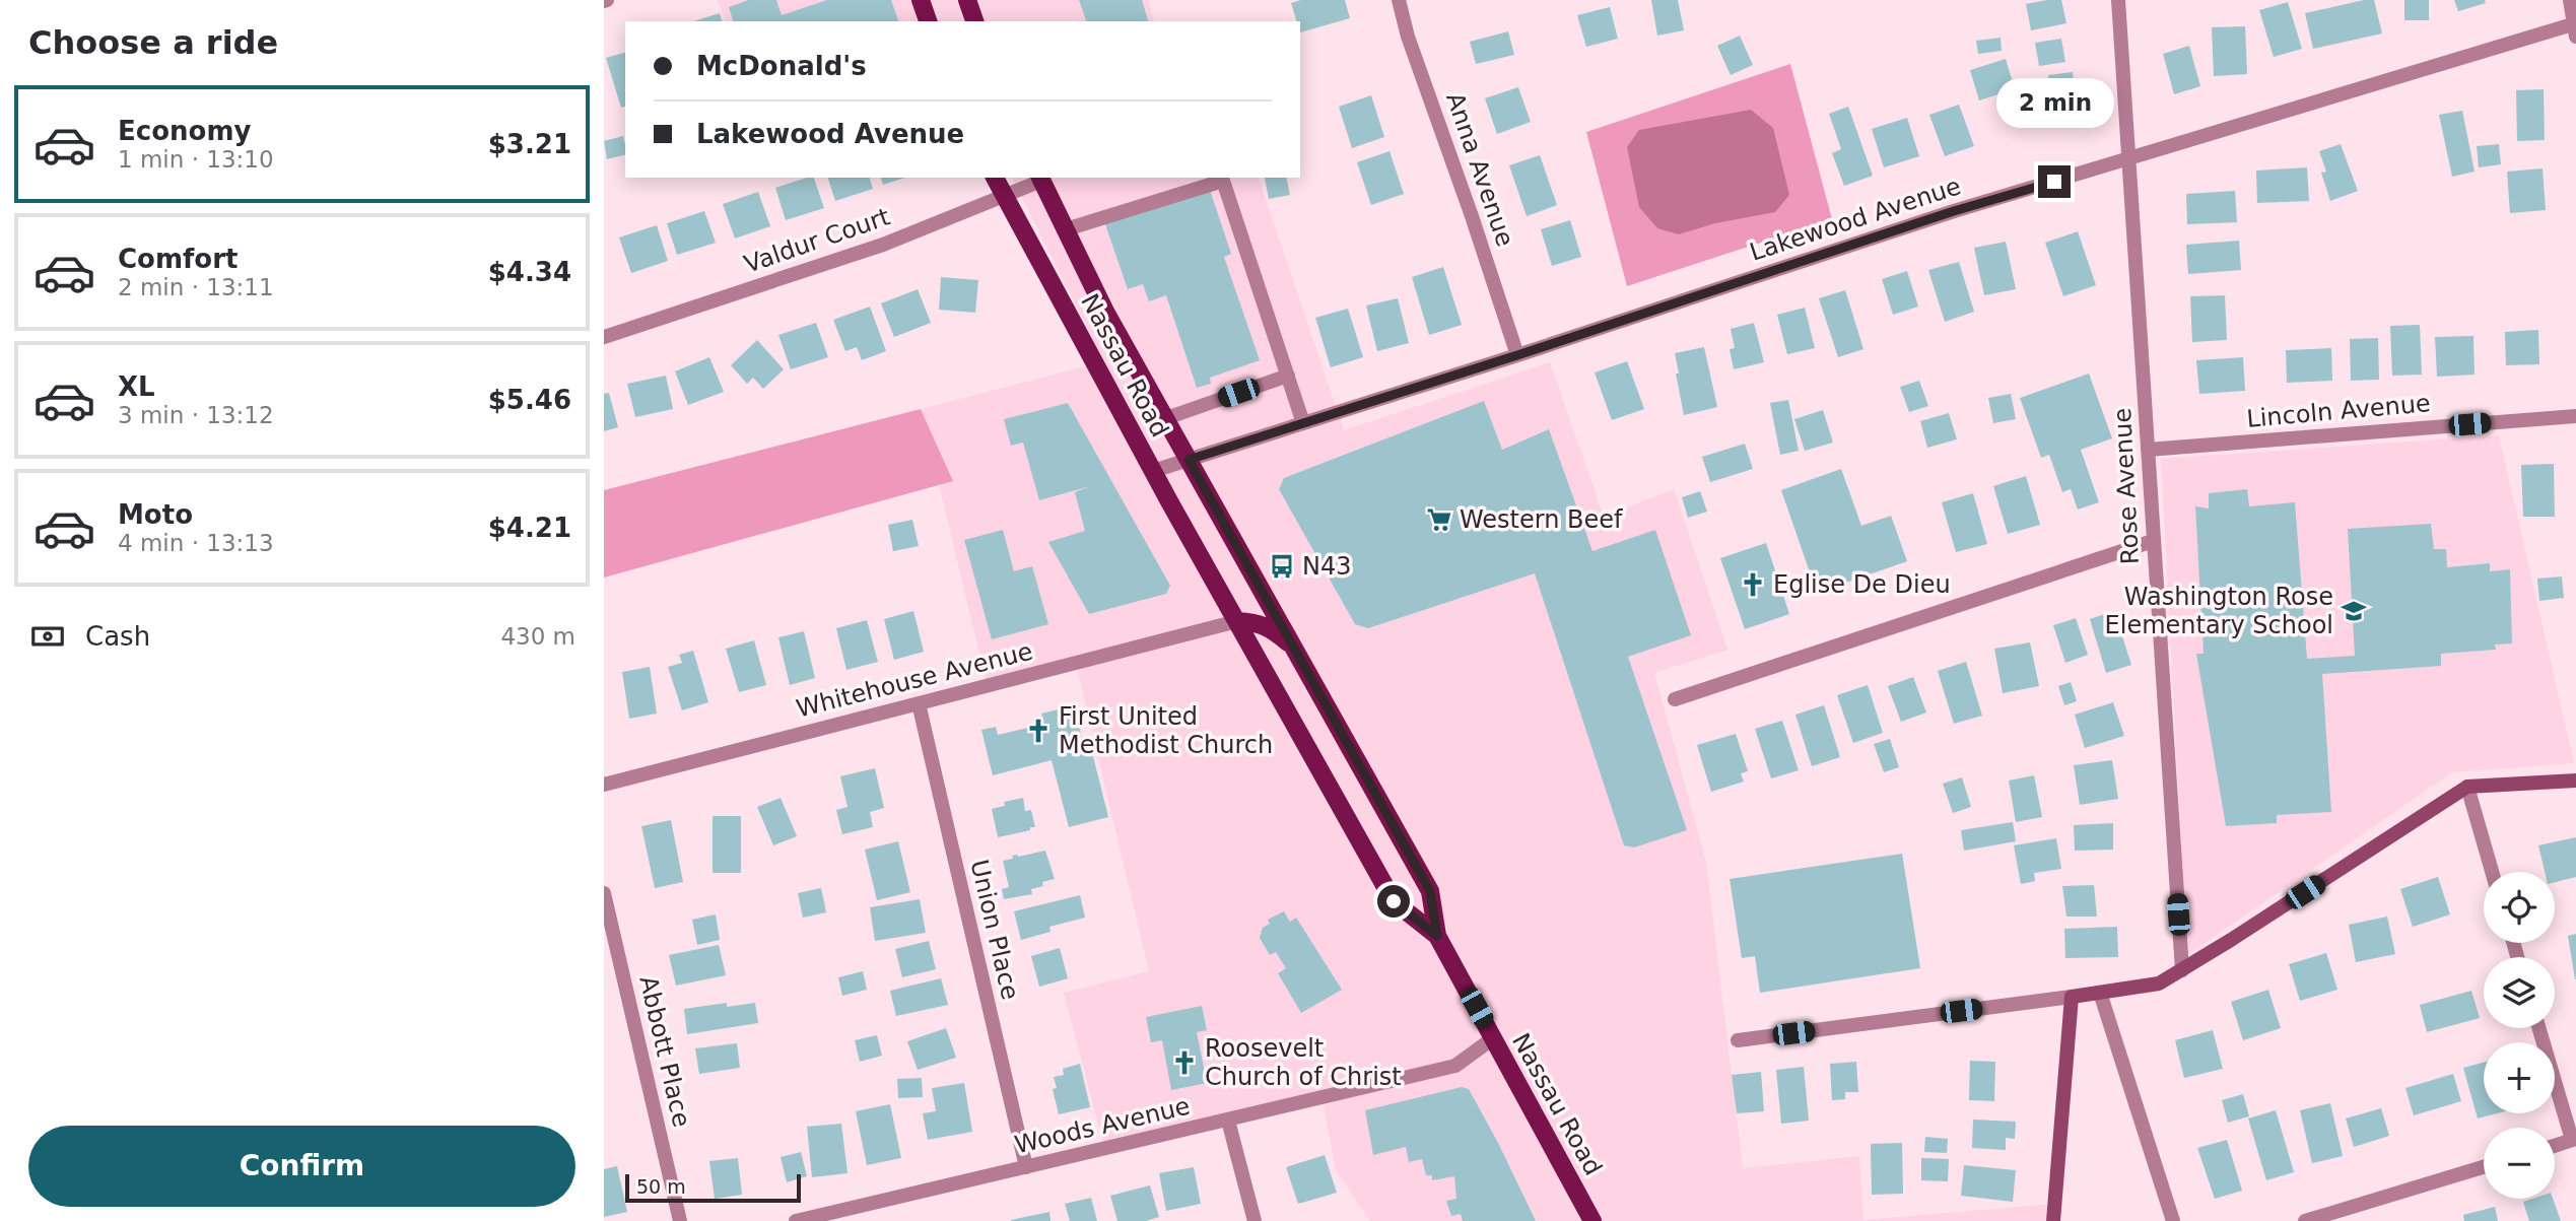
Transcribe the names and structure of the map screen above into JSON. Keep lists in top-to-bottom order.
{
  "streets": {
    "main road": ["Nassau Road"],
    "street": [
      "Anna Avenue",
      "Lakewood Avenue",
      "Valdur Court",
      "Lincoln Avenue",
      "Rose Avenue",
      "Whitehouse Avenue",
      "Union Place",
      "Abbott Place",
      "Woods Avenue"
    ]
  },
  "crossings": [
    ["Anna Avenue", "Lakewood Avenue"],
    ["Lakewood Avenue", "Nassau Road"],
    ["Lakewood Avenue", "Rose Avenue"],
    ["Valdur Court", "Nassau Road"],
    ["Nassau Road", "Whitehouse Avenue"],
    ["Nassau Road", "Woods Avenue"],
    ["Lincoln Avenue", "Rose Avenue"],
    ["Whitehouse Avenue", "Union Place"],
    ["Union Place", "Woods Avenue"]
  ],
  "places": {
    "supermarket": ["Western Beef"],
    "bus stop": ["N43"],
    "church": ["Eglise De Dieu", "First United Methodist Church", "Roosevelt Church of Christ"],
    "school or university": ["Washington Rose Elementary School"]
  },
  "scale_bar": "50 m",
  "page": {
    "heading": "Choose a ride",
    "banner": ["McDonald's", "Lakewood Avenue"],
    "bubble": "2 min",
    "list": [
      {
        "name": "Economy",
        "note": "1 min · 13:10",
        "value": "$3.21"
      },
      {
        "name": "Comfort",
        "note": "2 min · 13:11",
        "value": "$4.34"
      },
      {
        "name": "XL",
        "note": "3 min · 13:12",
        "value": "$5.46"
      },
      {
        "name": "Moto",
        "note": "4 min · 13:13",
        "value": "$4.21"
      }
    ],
    "pay": ["Cash", "430 m"],
    "map_buttons": ["+", "−"],
    "buttons": "Confirm",
    "scale": "50 m"
  }
}
